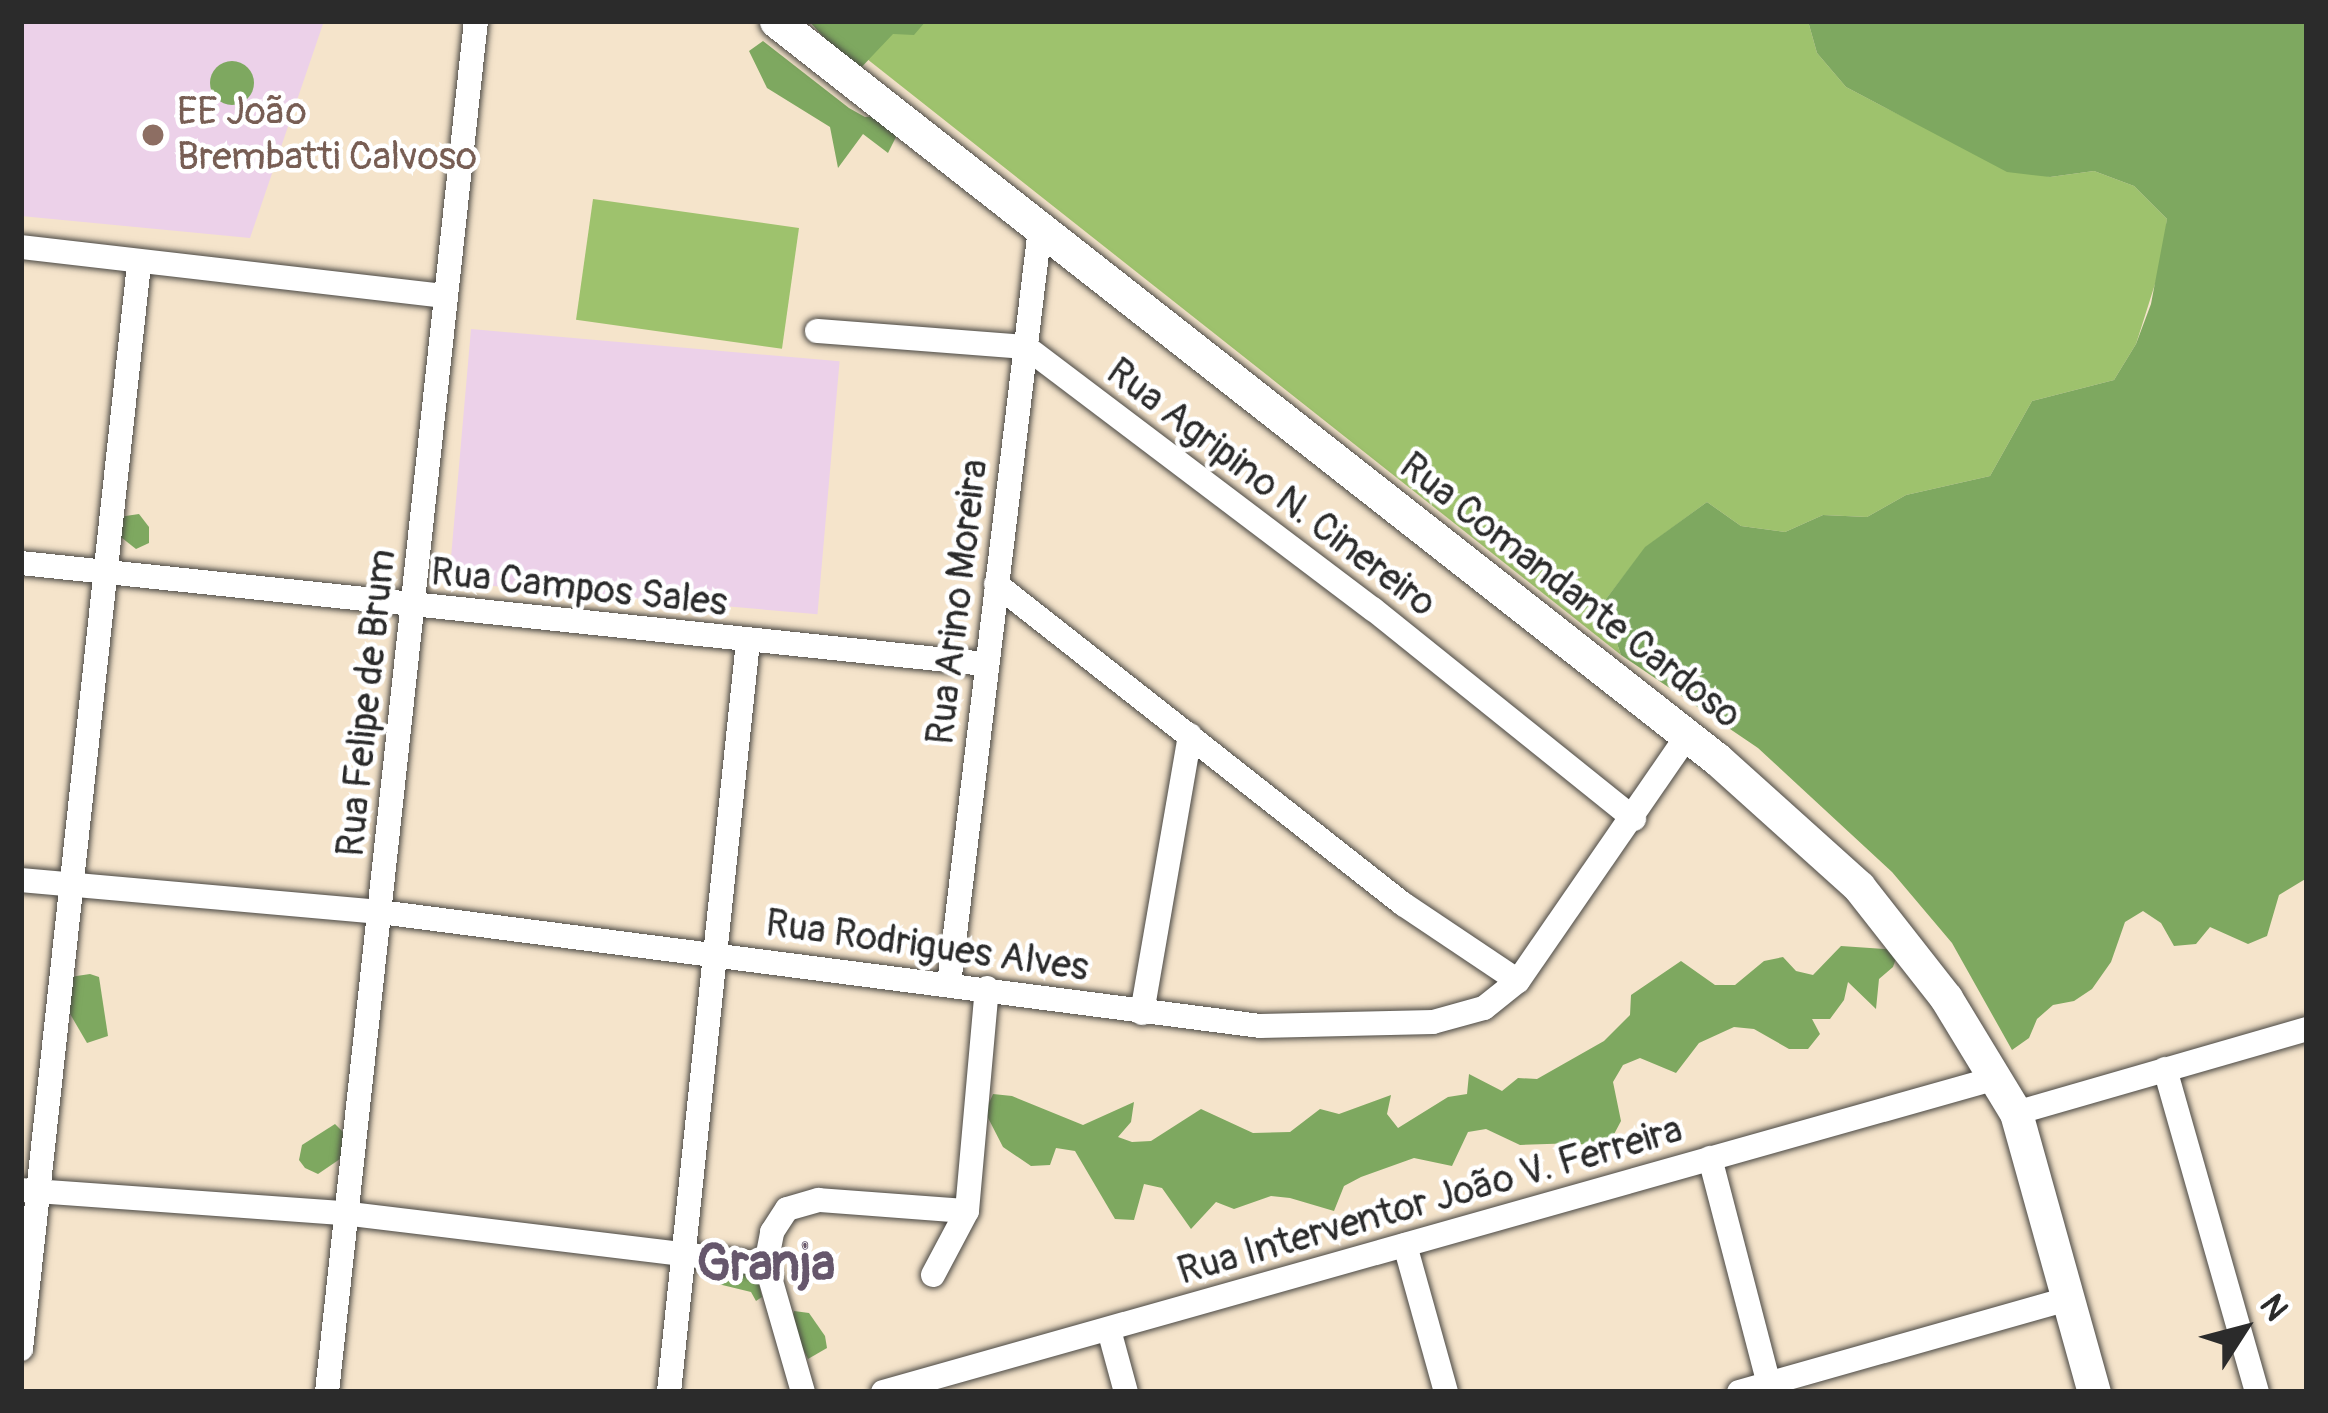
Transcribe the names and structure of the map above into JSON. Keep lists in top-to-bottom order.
{
  "streets": {
    "street": [
      "Rua Agripino N. Cinereiro",
      "Rua Campos Sales",
      "Rua Comandante Cardoso",
      "Rua Arino Moreira",
      "Rua Felipe de Brum",
      "Rua Rodrigues Alves",
      "Rua Interventor João V. Ferreira"
    ]
  },
  "crossings": [
    ["Rua Agripino N. Cinereiro", "Rua Arino Moreira"],
    ["Rua Agripino N. Cinereiro", "Rua Rodrigues Alves"],
    ["Rua Campos Sales", "Rua Arino Moreira"],
    ["Rua Campos Sales", "Rua Felipe de Brum"],
    ["Rua Comandante Cardoso", "Rua Arino Moreira"],
    ["Rua Comandante Cardoso", "Rua Rodrigues Alves"],
    ["Rua Comandante Cardoso", "Rua Interventor João V. Ferreira"],
    ["Rua Arino Moreira", "Rua Rodrigues Alves"],
    ["Rua Felipe de Brum", "Rua Rodrigues Alves"]
  ],
  "districts": ["Granja"],
  "places": ["EE João Brembatti Calvoso"],
  "north": "top right"
}
